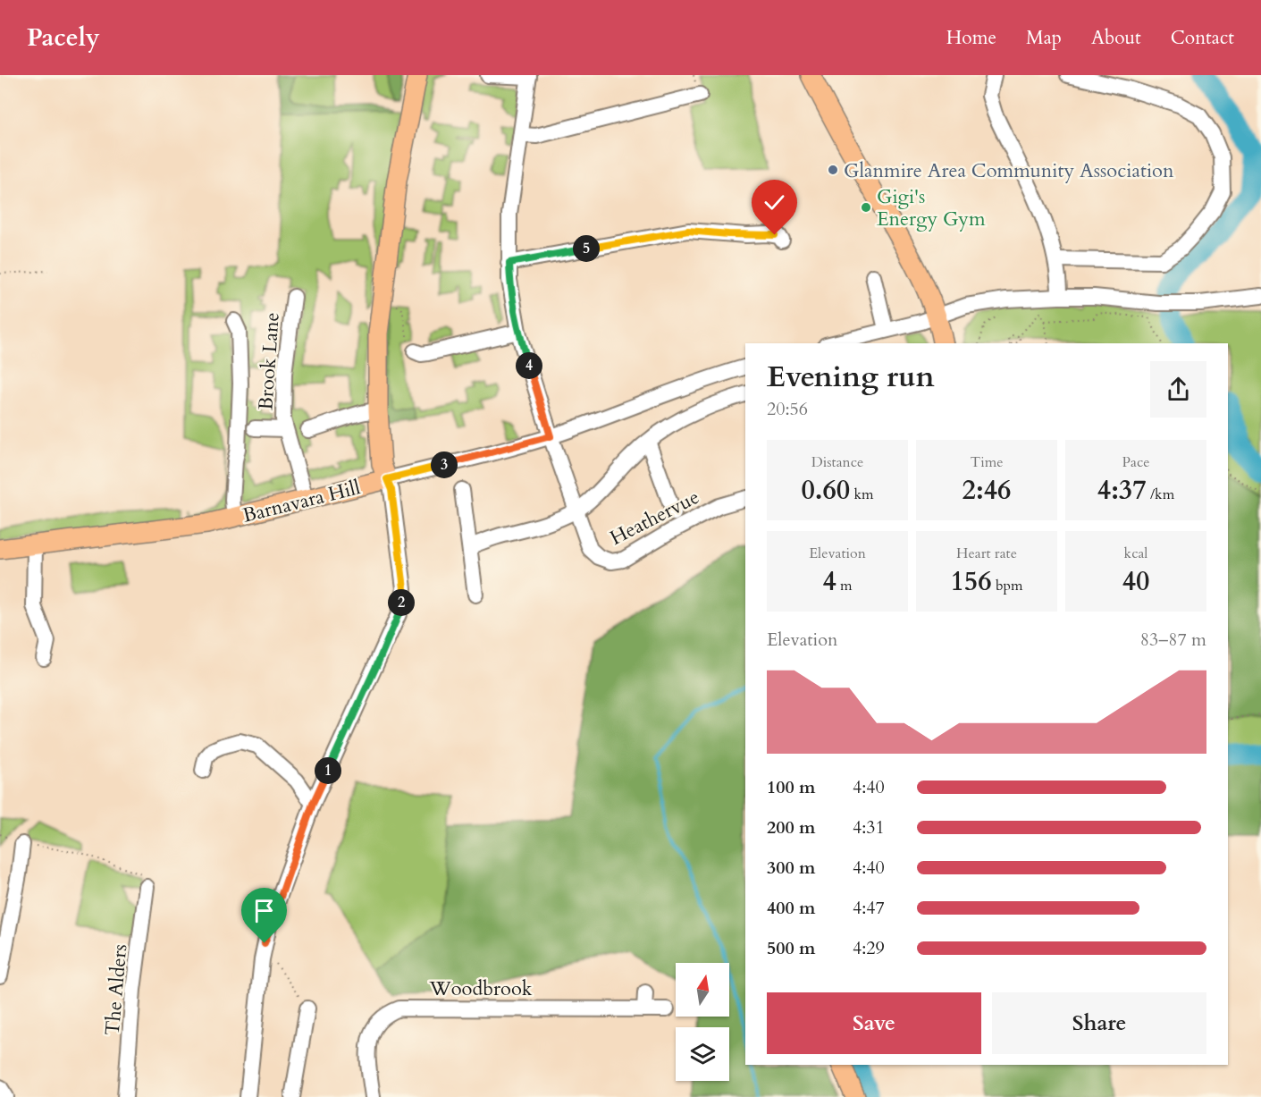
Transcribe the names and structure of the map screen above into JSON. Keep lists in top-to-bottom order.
{
  "streets": {
    "main road": ["Barnavara Hill"],
    "street": [
      "Brook Lane",
      "Heathervue",
      "Woodbrook",
      "The Alders"
    ]
  },
  "crossings": [
    ["Brook Lane", "Barnavara Hill"],
    ["Barnavara Hill", "Heathervue"]
  ],
  "places": ["Glanmire Area Community Association", "Gigi's Energy Gym"],
  "north": "top",
  "page": {
    "header": "Pacely",
    "nav": [
      "Home",
      "Map",
      "About",
      "Contact"
    ],
    "pins": [
      "5",
      "4",
      "3",
      "2",
      "1"
    ],
    "heading": ["Evening run", "20:56"],
    "stats": [
      ["Distance", "0.60 km"],
      ["Time", "2:46"],
      ["Pace", "4:37 /km"],
      ["Elevation", "4 m"],
      ["Heart rate", "156 bpm"],
      ["kcal", "40"]
    ],
    "chart": ["Elevation", "83–87 m"],
    "list": [
      {
        "name": "100 m",
        "note": "4:40"
      },
      {
        "name": "200 m",
        "note": "4:31"
      },
      {
        "name": "300 m",
        "note": "4:40"
      },
      {
        "name": "400 m",
        "note": "4:47"
      },
      {
        "name": "500 m",
        "note": "4:29"
      }
    ],
    "buttons": ["Save", "Share"]
  }
}
